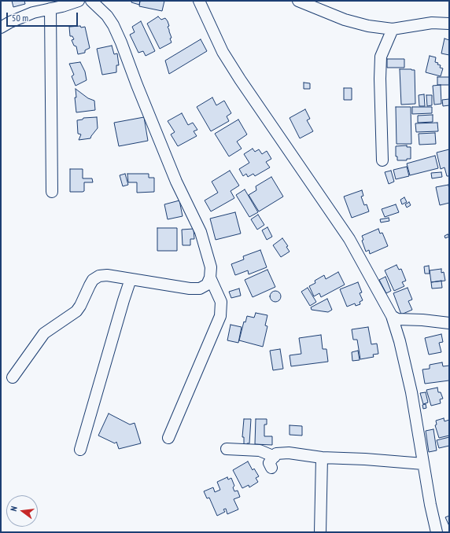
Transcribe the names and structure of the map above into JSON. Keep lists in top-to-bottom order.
{
  "scale_bar": "50 m",
  "north": "left"
}
